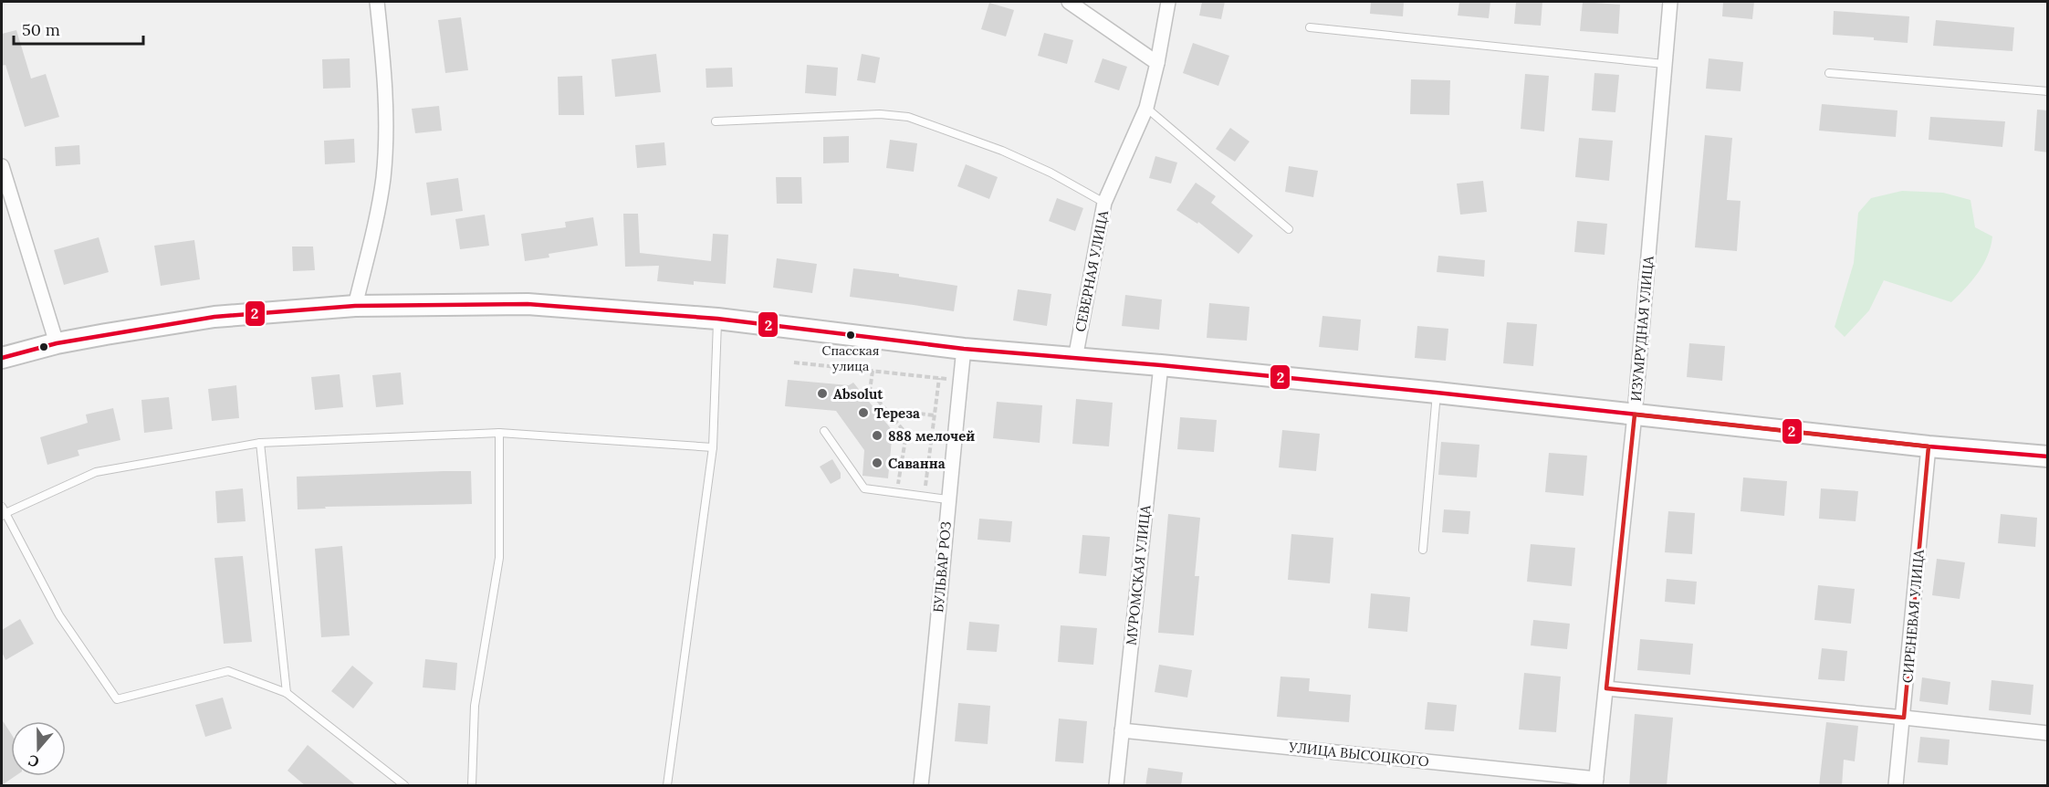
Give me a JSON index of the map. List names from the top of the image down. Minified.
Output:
{"streets":{"street":["СЕВЕРНАЯ УЛИЦА","ИЗУМРУДНАЯ УЛИЦА","БУЛЬВАР РОЗ","МУРОМСКАЯ УЛИЦА","СИРЕНЕВАЯ УЛИЦА","УЛИЦА ВЫСОЦКОГО"]},"crossings":[["ИЗУМРУДНАЯ УЛИЦА","УЛИЦА ВЫСОЦКОГО"],["МУРОМСКАЯ УЛИЦА","УЛИЦА ВЫСОЦКОГО"]],"places":["Спасская улица","Absolut","Тереза","888 мелочей","Саванна"],"lines":["transit line 2"],"scale_bar":"50 m","north":"bottom"}
